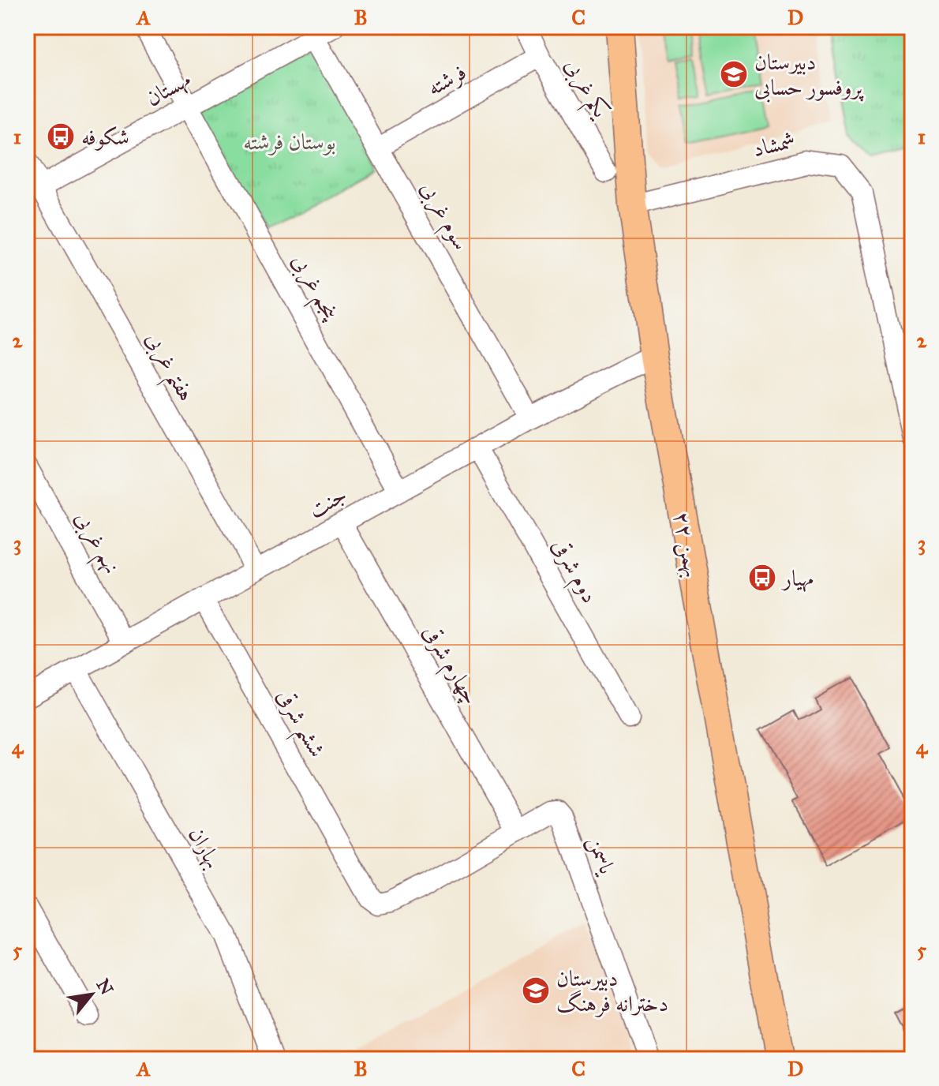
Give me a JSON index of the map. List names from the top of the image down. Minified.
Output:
{"streets":{"main road":["۲۲ بهمن"],"street":["فرشته","یکم غربی","مهستان","شمشاد","سوم غربی","پنجم غربی","هفتم غربی","جنت","نهم غربی","دوم شرقی","چهارم شرقی","ششم شرقی","بهاران","یاسمن"]},"crossings":[["فرشته","یکم غربی"],["فرشته","سوم غربی"],["مهستان","سوم غربی"],["مهستان","پنجم غربی"],["مهستان","هفتم غربی"],["شمشاد","۲۲ بهمن"],["سوم غربی","جنت"],["پنجم غربی","جنت"],["هفتم غربی","جنت"],["جنت","نهم غربی"],["جنت","۲۲ بهمن"],["جنت","دوم شرقی"],["جنت","چهارم شرقی"],["جنت","ششم شرقی"],["جنت","بهاران"],["چهارم شرقی","یاسمن"],["ششم شرقی","یاسمن"]],"parks":["بوستان فرشته"],"places":{"school or university":["دبیرستان پروفسور حسابی","دبیرستان دخترانه فرهنگ"],"bus stop":["شکوفه","مهیار"]},"north":"top right","grid":{"columns":["A","B","C","D"],"rows":["1","2","3","4","5"]}}
